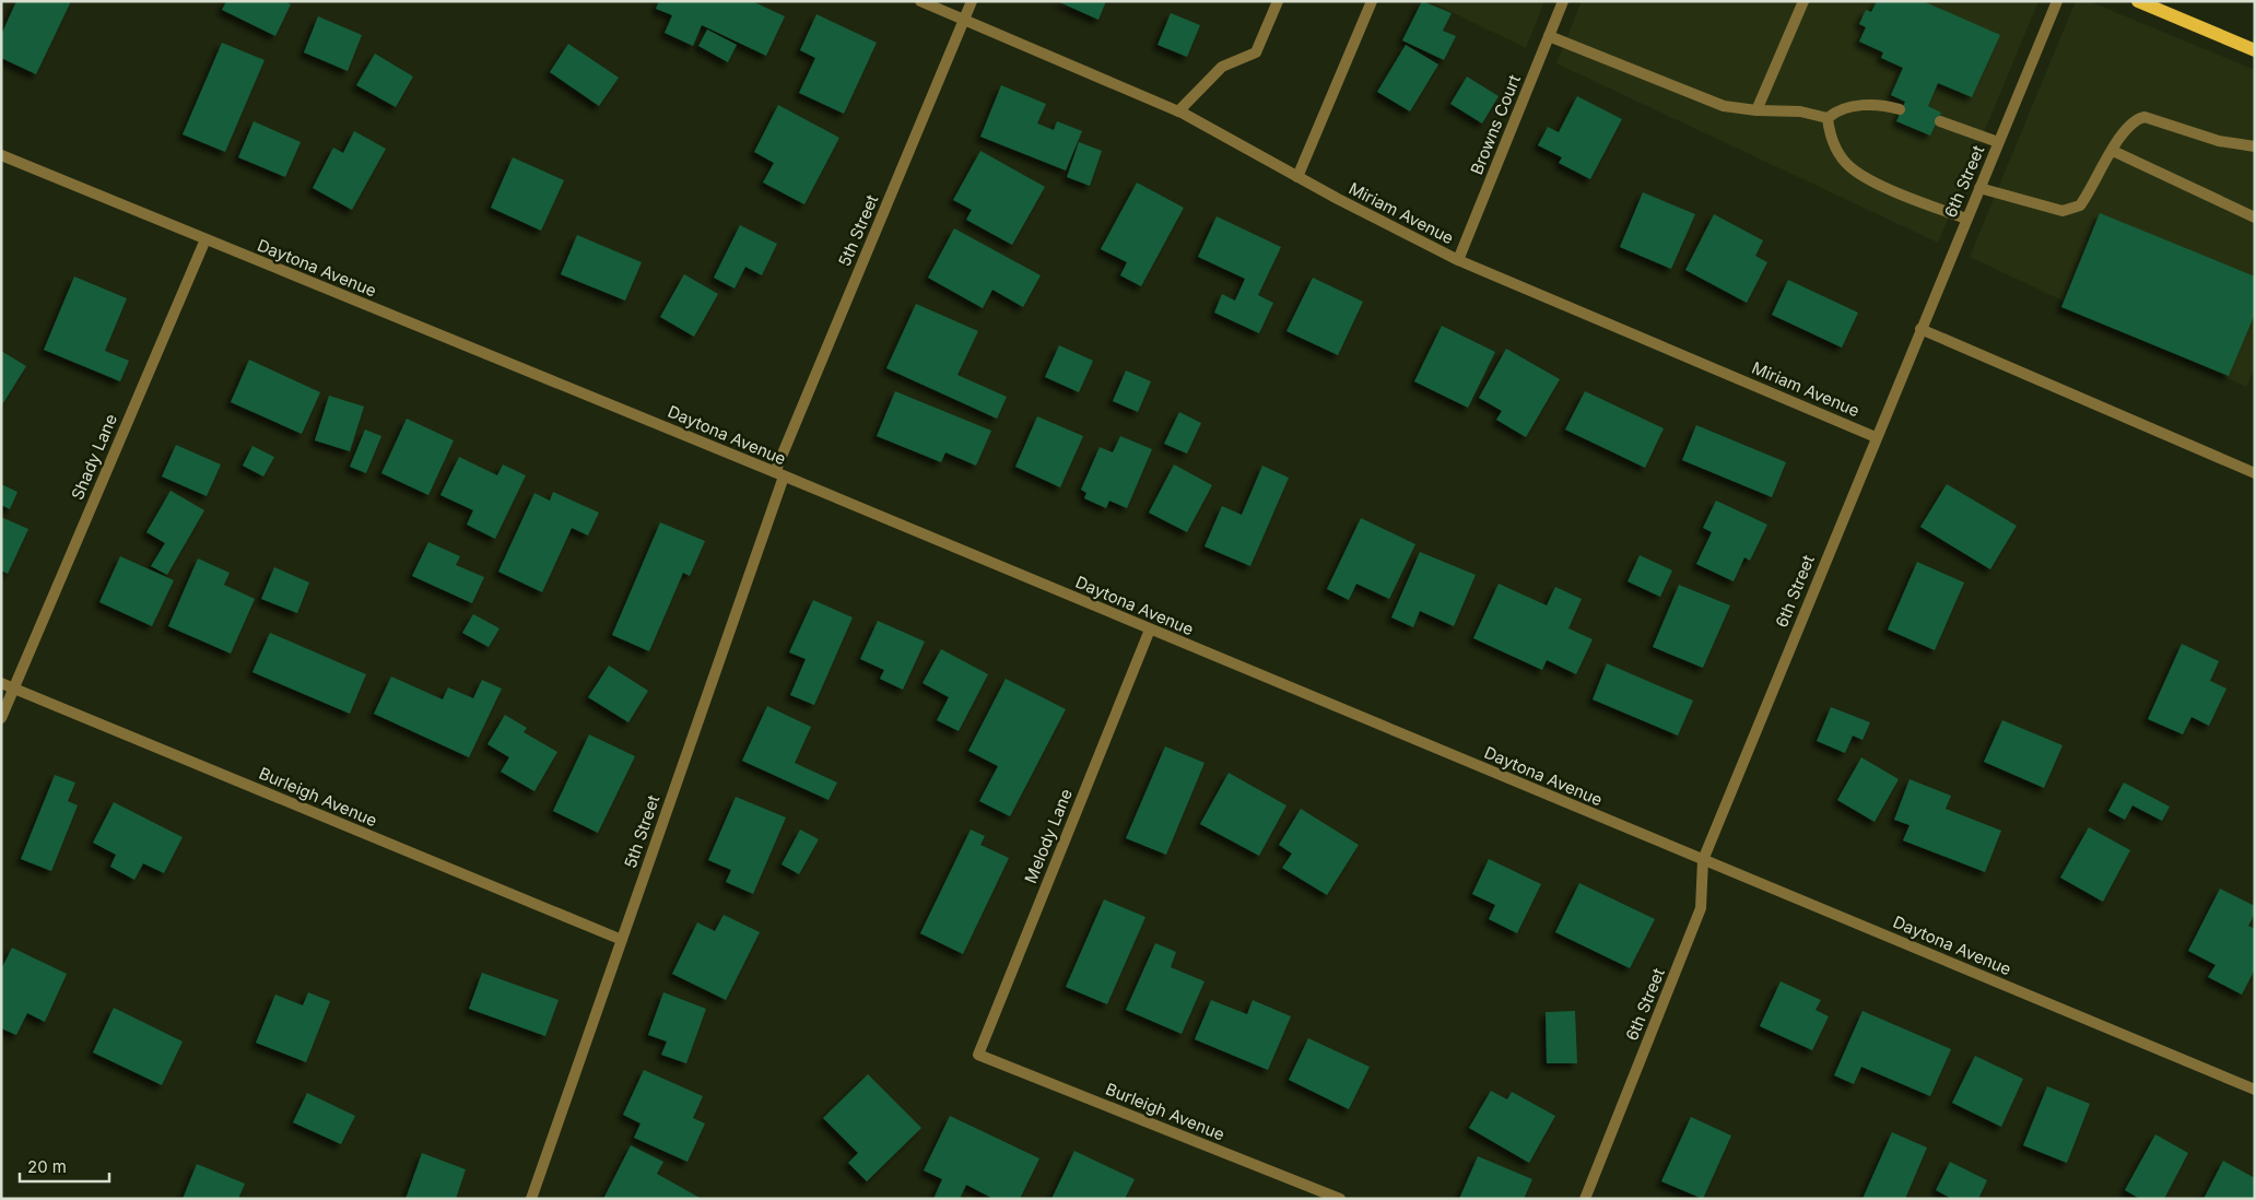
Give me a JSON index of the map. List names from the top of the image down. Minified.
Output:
{"streets":{"street":["Browns Court","6th Street","Miriam Avenue","5th Street","Daytona Avenue","Shady Lane","Burleigh Avenue","Melody Lane"]},"crossings":[["Browns Court","Miriam Avenue"],["6th Street","Miriam Avenue"],["6th Street","Daytona Avenue"],["Miriam Avenue","5th Street"],["5th Street","Daytona Avenue"],["5th Street","Burleigh Avenue"],["Daytona Avenue","Shady Lane"],["Daytona Avenue","Melody Lane"],["Shady Lane","Burleigh Avenue"],["Burleigh Avenue","Melody Lane"]],"scale_bar":"20 m"}
